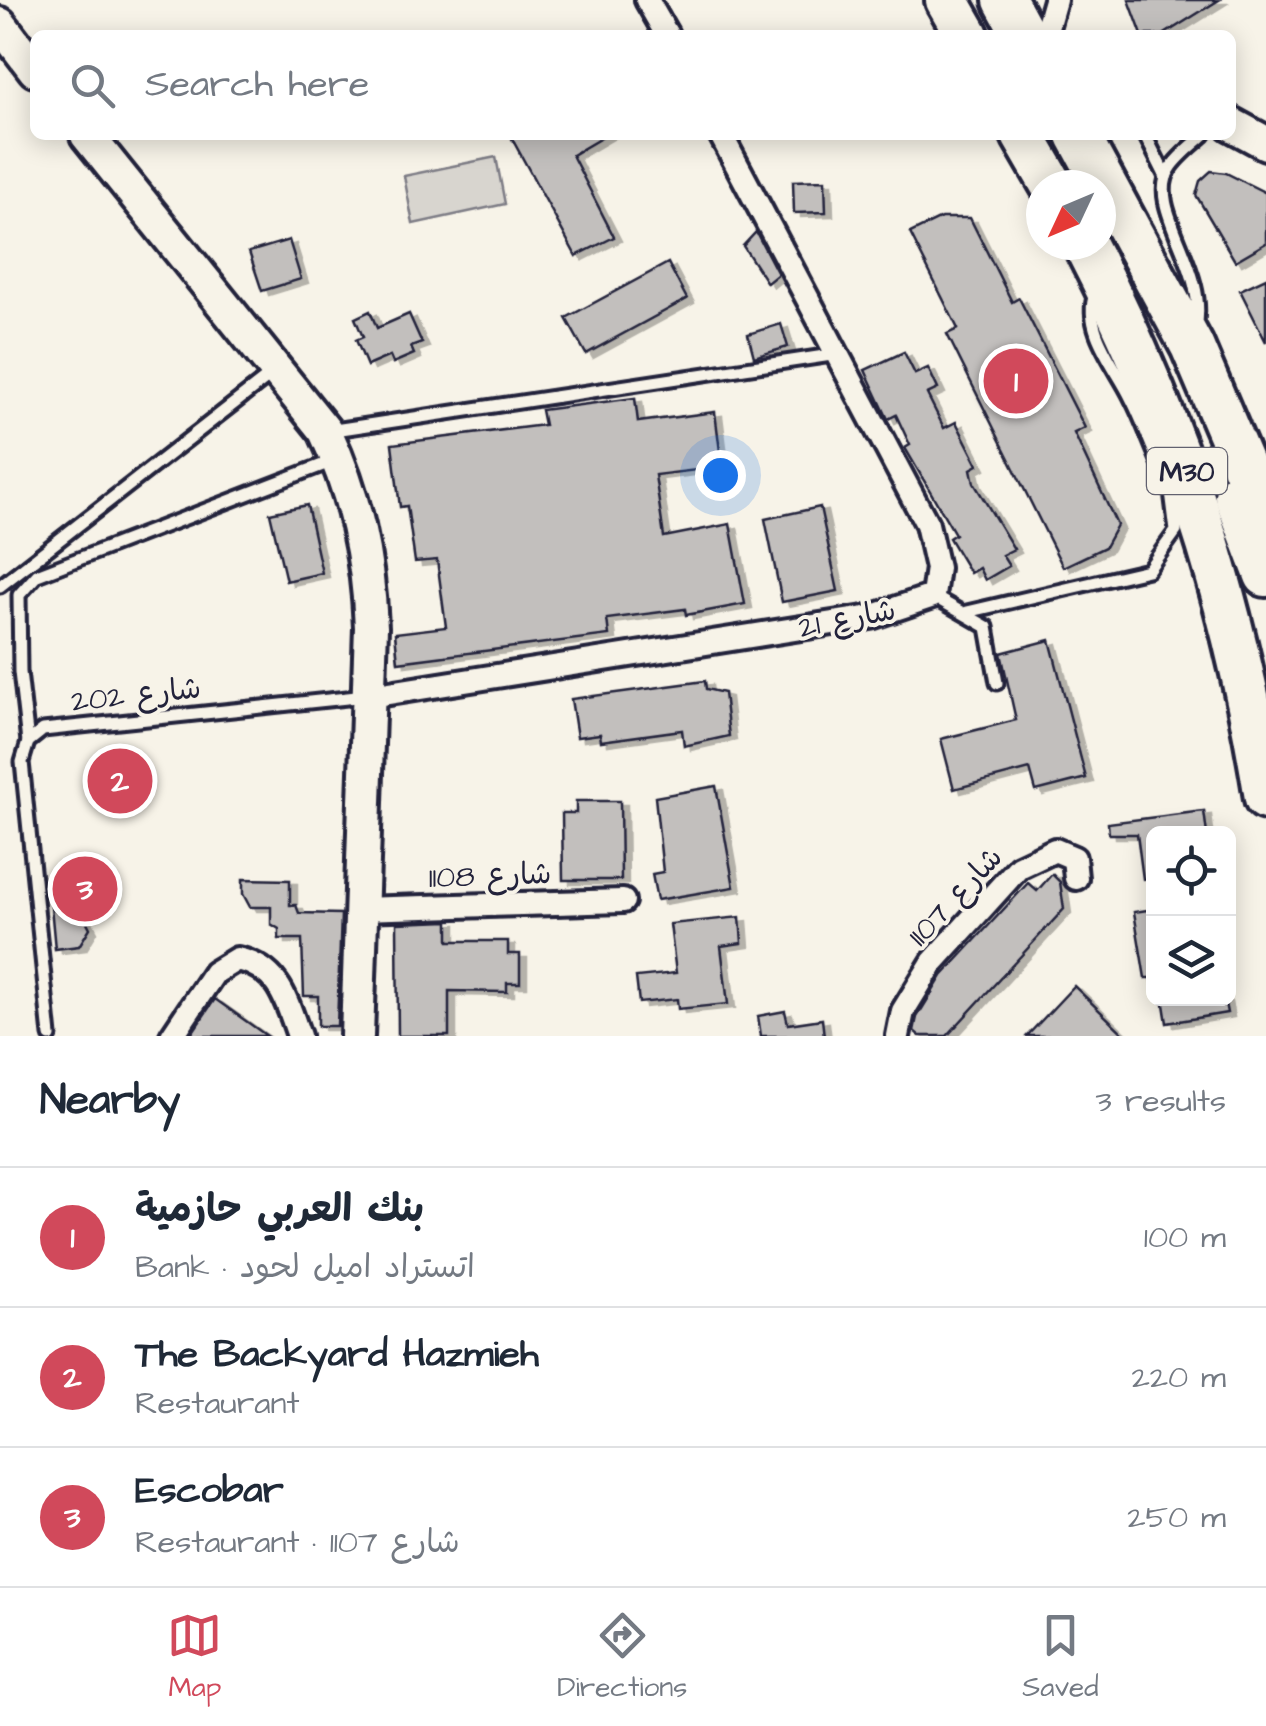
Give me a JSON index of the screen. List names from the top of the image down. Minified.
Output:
{"streets":{"highway":["M30"],"street":["شارع 21","شارع 1108","شارع 1107"],"lane":["شارع 202"]},"crossings":[["شارع 21","شارع 202"]],"north":"bottom left","page":{"search":"Search here","pins":["1","2","3"],"heading":["Nearby","3 results"],"list":[{"mark":"1","name":"بنك العربي حازمية","note":"Bank · اتستراد اميل لحود","value":"100 m"},{"mark":"2","name":"The Backyard Hazmieh","note":"Restaurant","value":"220 m"},{"mark":"3","name":"Escobar","note":"Restaurant · شارع 1107","value":"250 m"}],"nav":["Map","Directions","Saved"]}}
